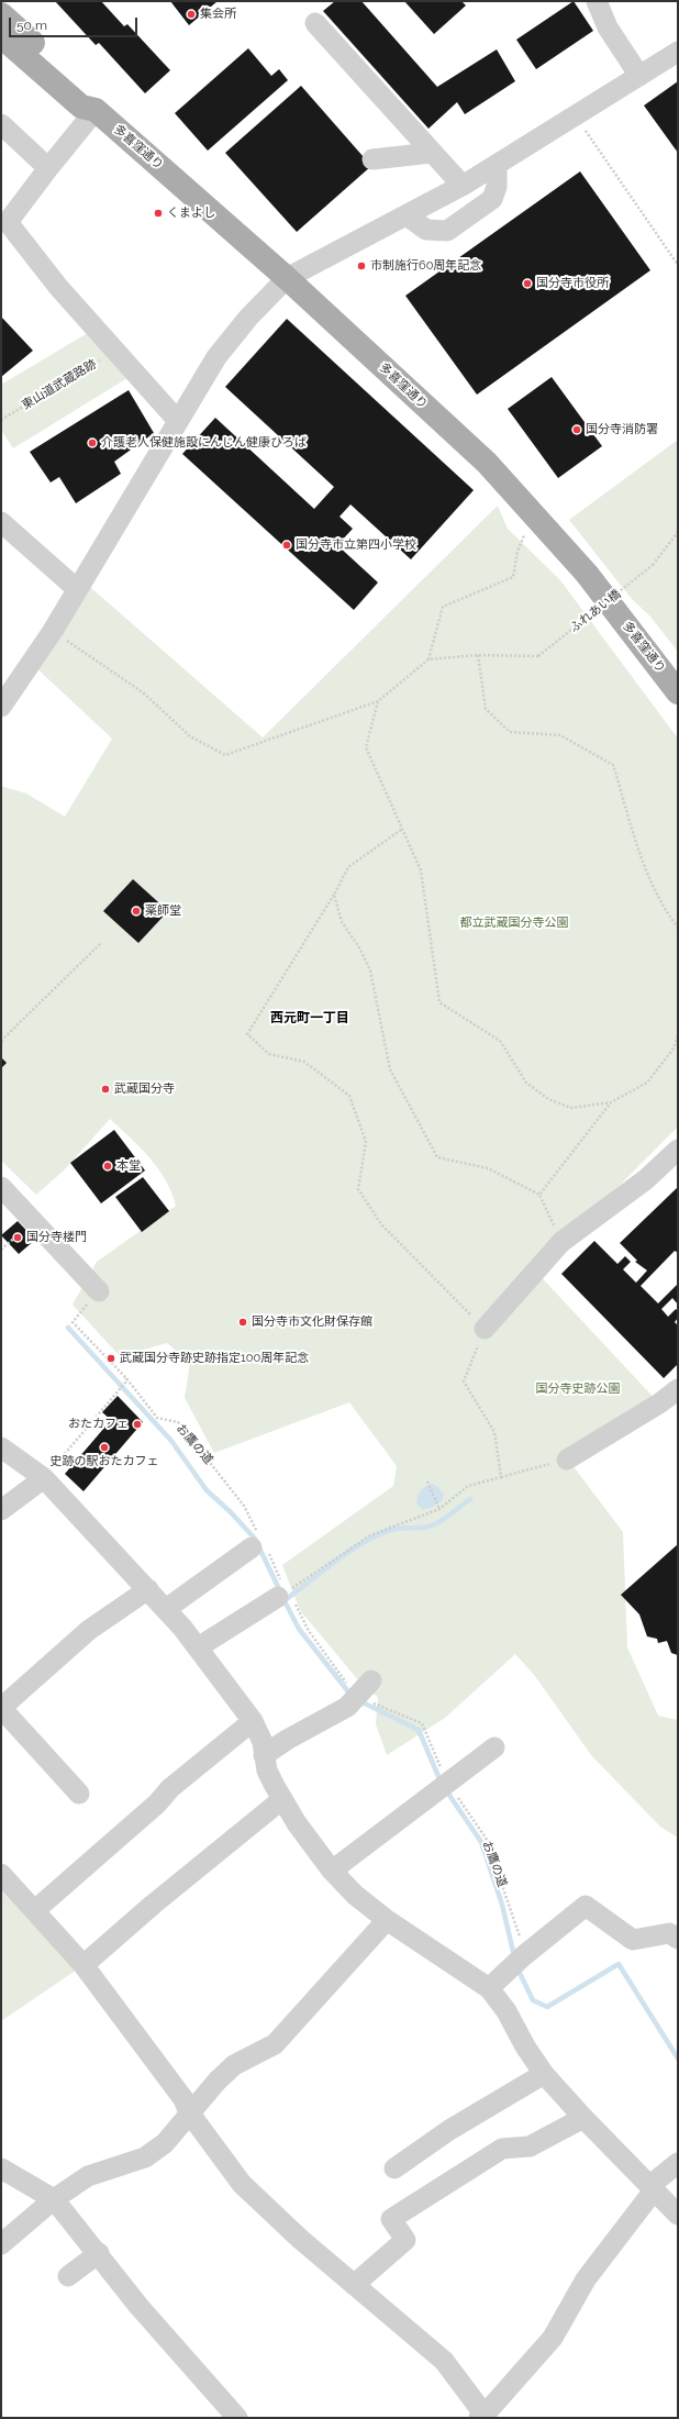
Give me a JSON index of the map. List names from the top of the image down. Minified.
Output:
{"streets":{"main road":["多喜窪通り"],"path":["東山道武蔵路跡","ふれあい橋","お鷹の道"]},"districts":["西元町一丁目"],"parks":["都立武蔵国分寺公園","国分寺史跡公園"],"places":["集会所","くまよし","市制施行60周年記念","国分寺市役所","国分寺消防署","介護老人保健施設にんじん健康ひろば","国分寺市立第四小学校","薬師堂","武蔵国分寺","本堂","国分寺楼門","国分寺市文化財保存館","武蔵国分寺跡史跡指定100周年記念","おたカフェ","史跡の駅おたカフェ"],"scale_bar":"50 m"}
